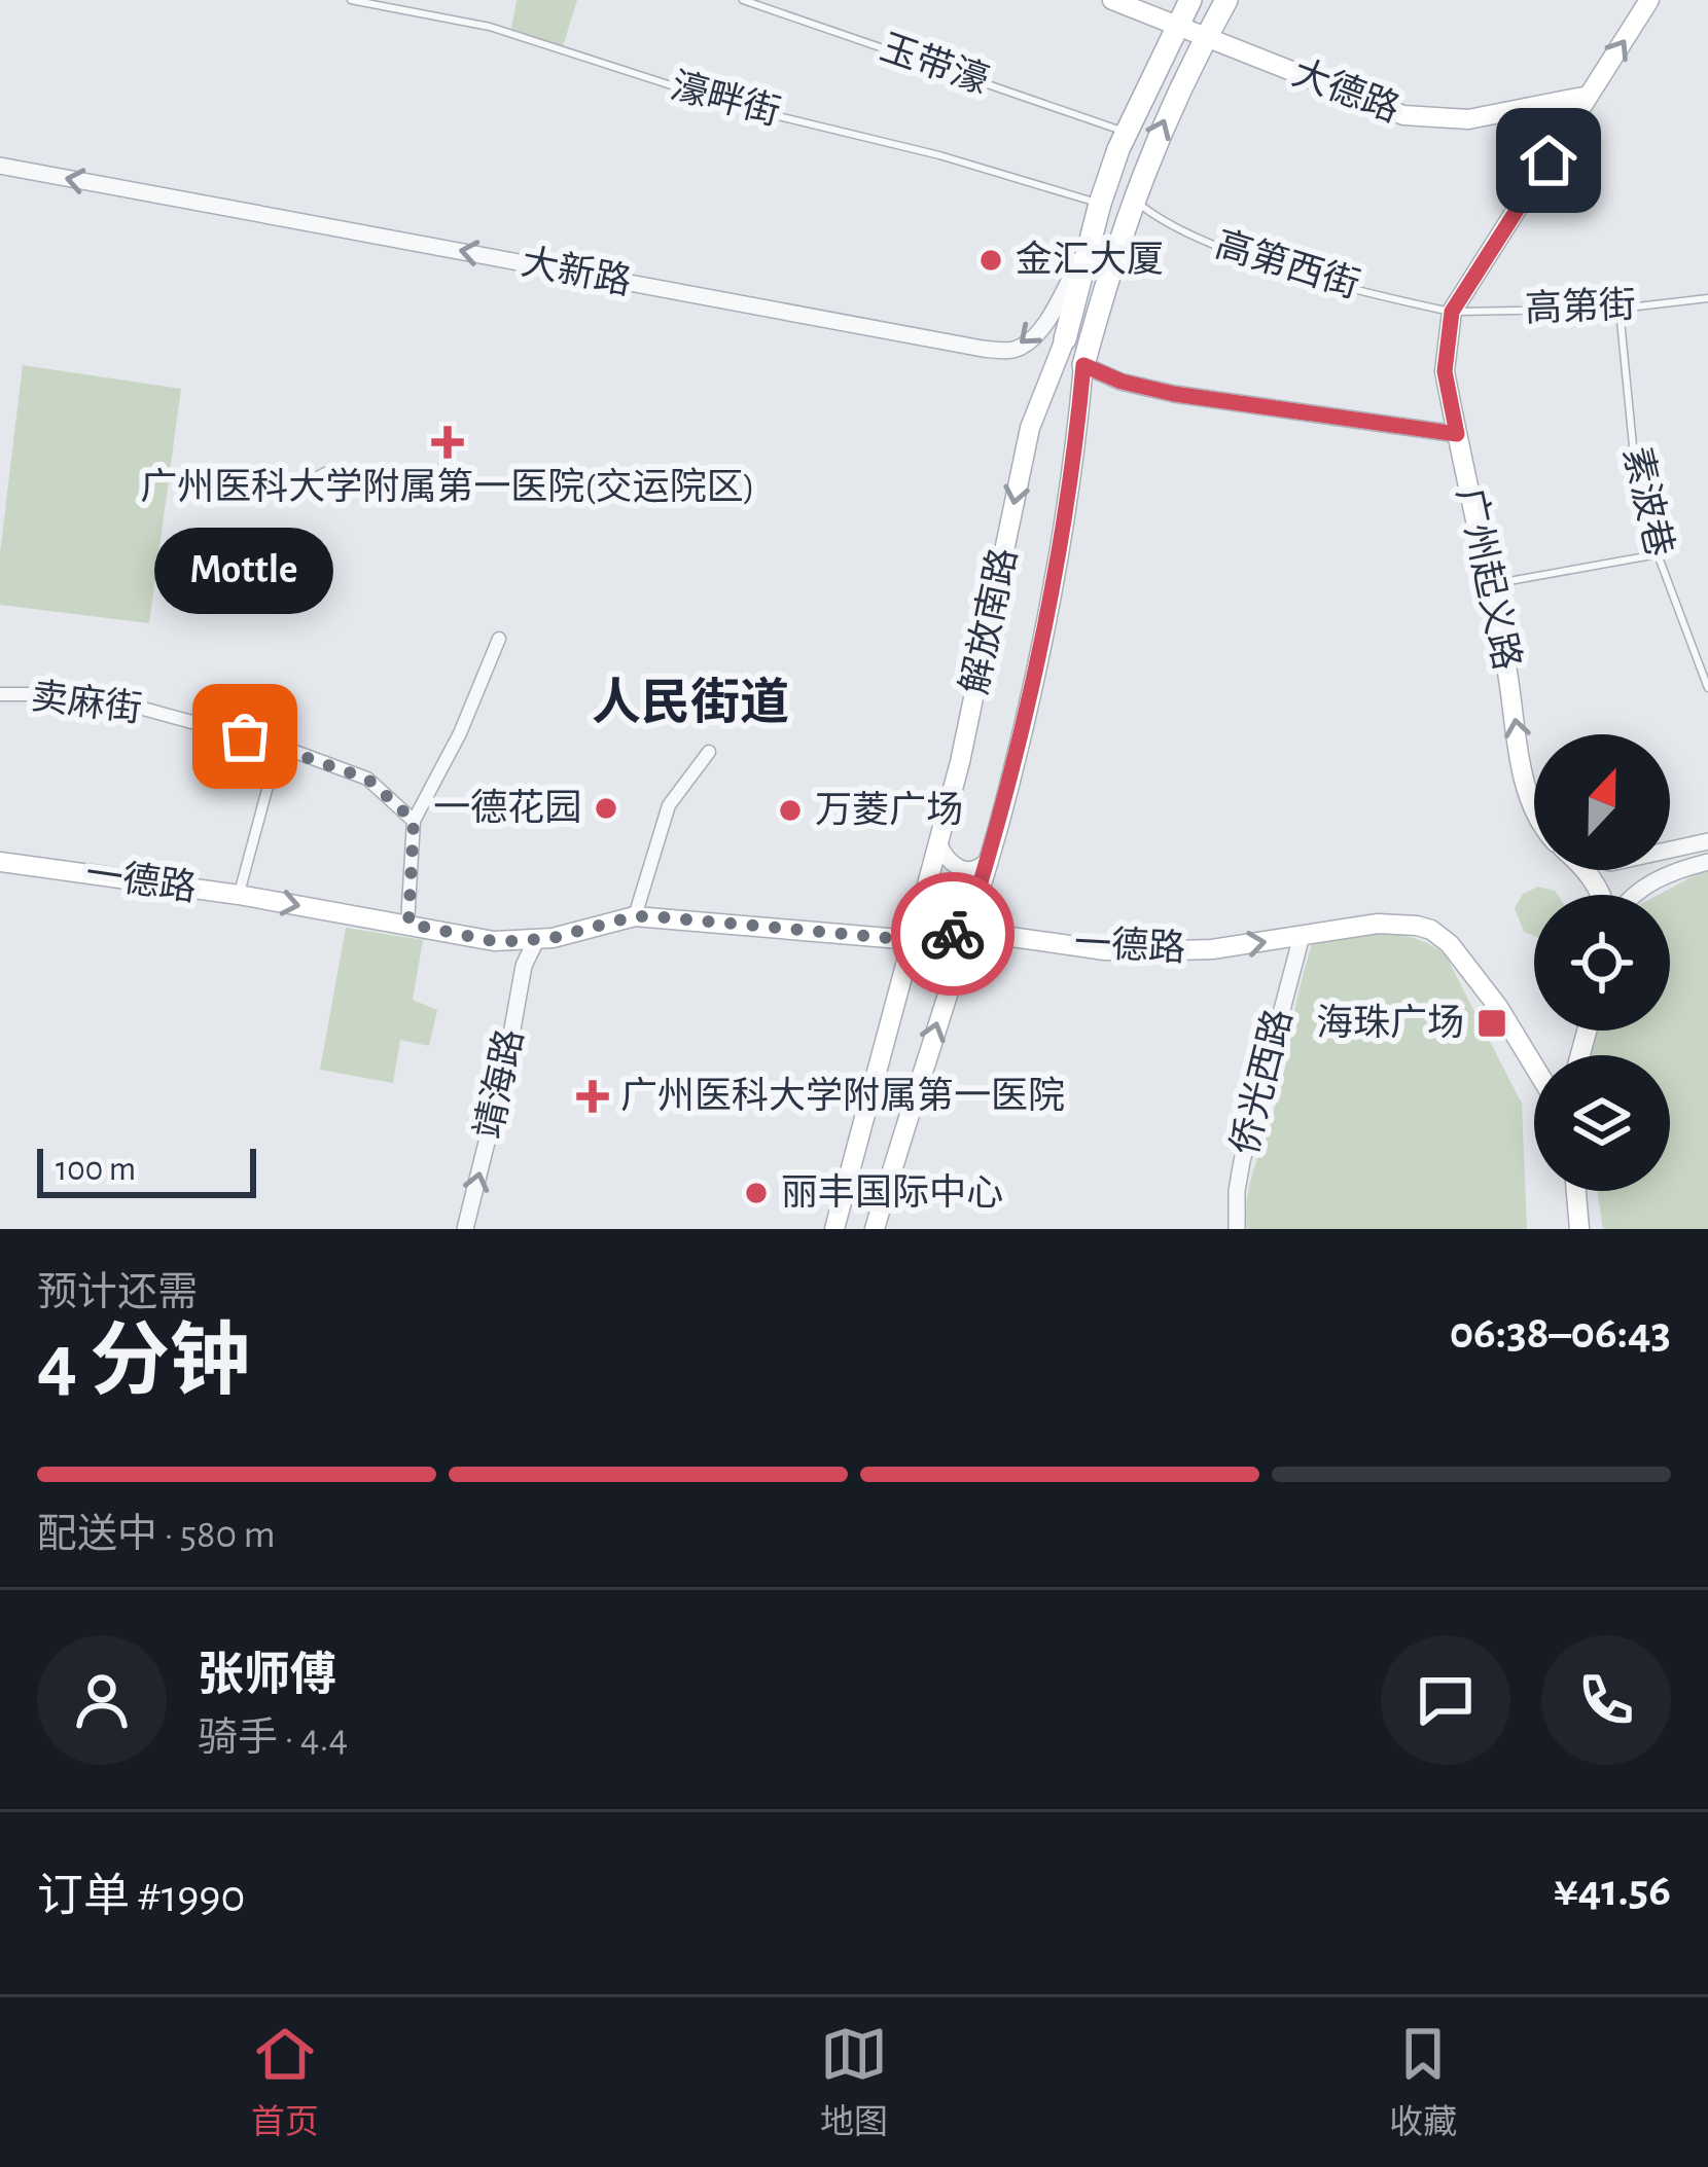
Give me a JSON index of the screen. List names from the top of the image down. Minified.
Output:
{"streets":{"main road":["大德路","广州起义路","解放南路","一德路"],"street":["大新路","卖麻街","侨光西路","靖海路"],"lane":["玉带濠","濠畔街","高第西街","高第街","素波巷"]},"crossings":[["玉带濠","解放南路"],["大德路","广州起义路"],["大德路","解放南路"],["濠畔街","解放南路"],["高第西街","高第街"],["高第西街","广州起义路"],["高第西街","解放南路"],["大新路","解放南路"],["高第街","素波巷"],["高第街","广州起义路"],["解放南路","一德路"],["一德路","侨光西路"],["一德路","靖海路"]],"one_way":["大新路","广州起义路","靖海路"],"districts":["人民街道"],"places":{"other":["金汇大厦","Mottle","一德花园","万菱广场","丽丰国际中心"],"health":["广州医科大学附属第一医院(交运院区)","广州医科大学附属第一医院"],"transit":["海珠广场"]},"scale_bar":"100 m","north":"top","page":{"bubble":"Mottle","scale":"100 m","heading":["4 分钟","预计还需","06:38–06:43"],"panel":["张师傅","骑手 · 4.4","订单 #1990","¥41.56"],"bar":"配送中 · 580 m","tabs":["首页","地图","收藏"]}}
